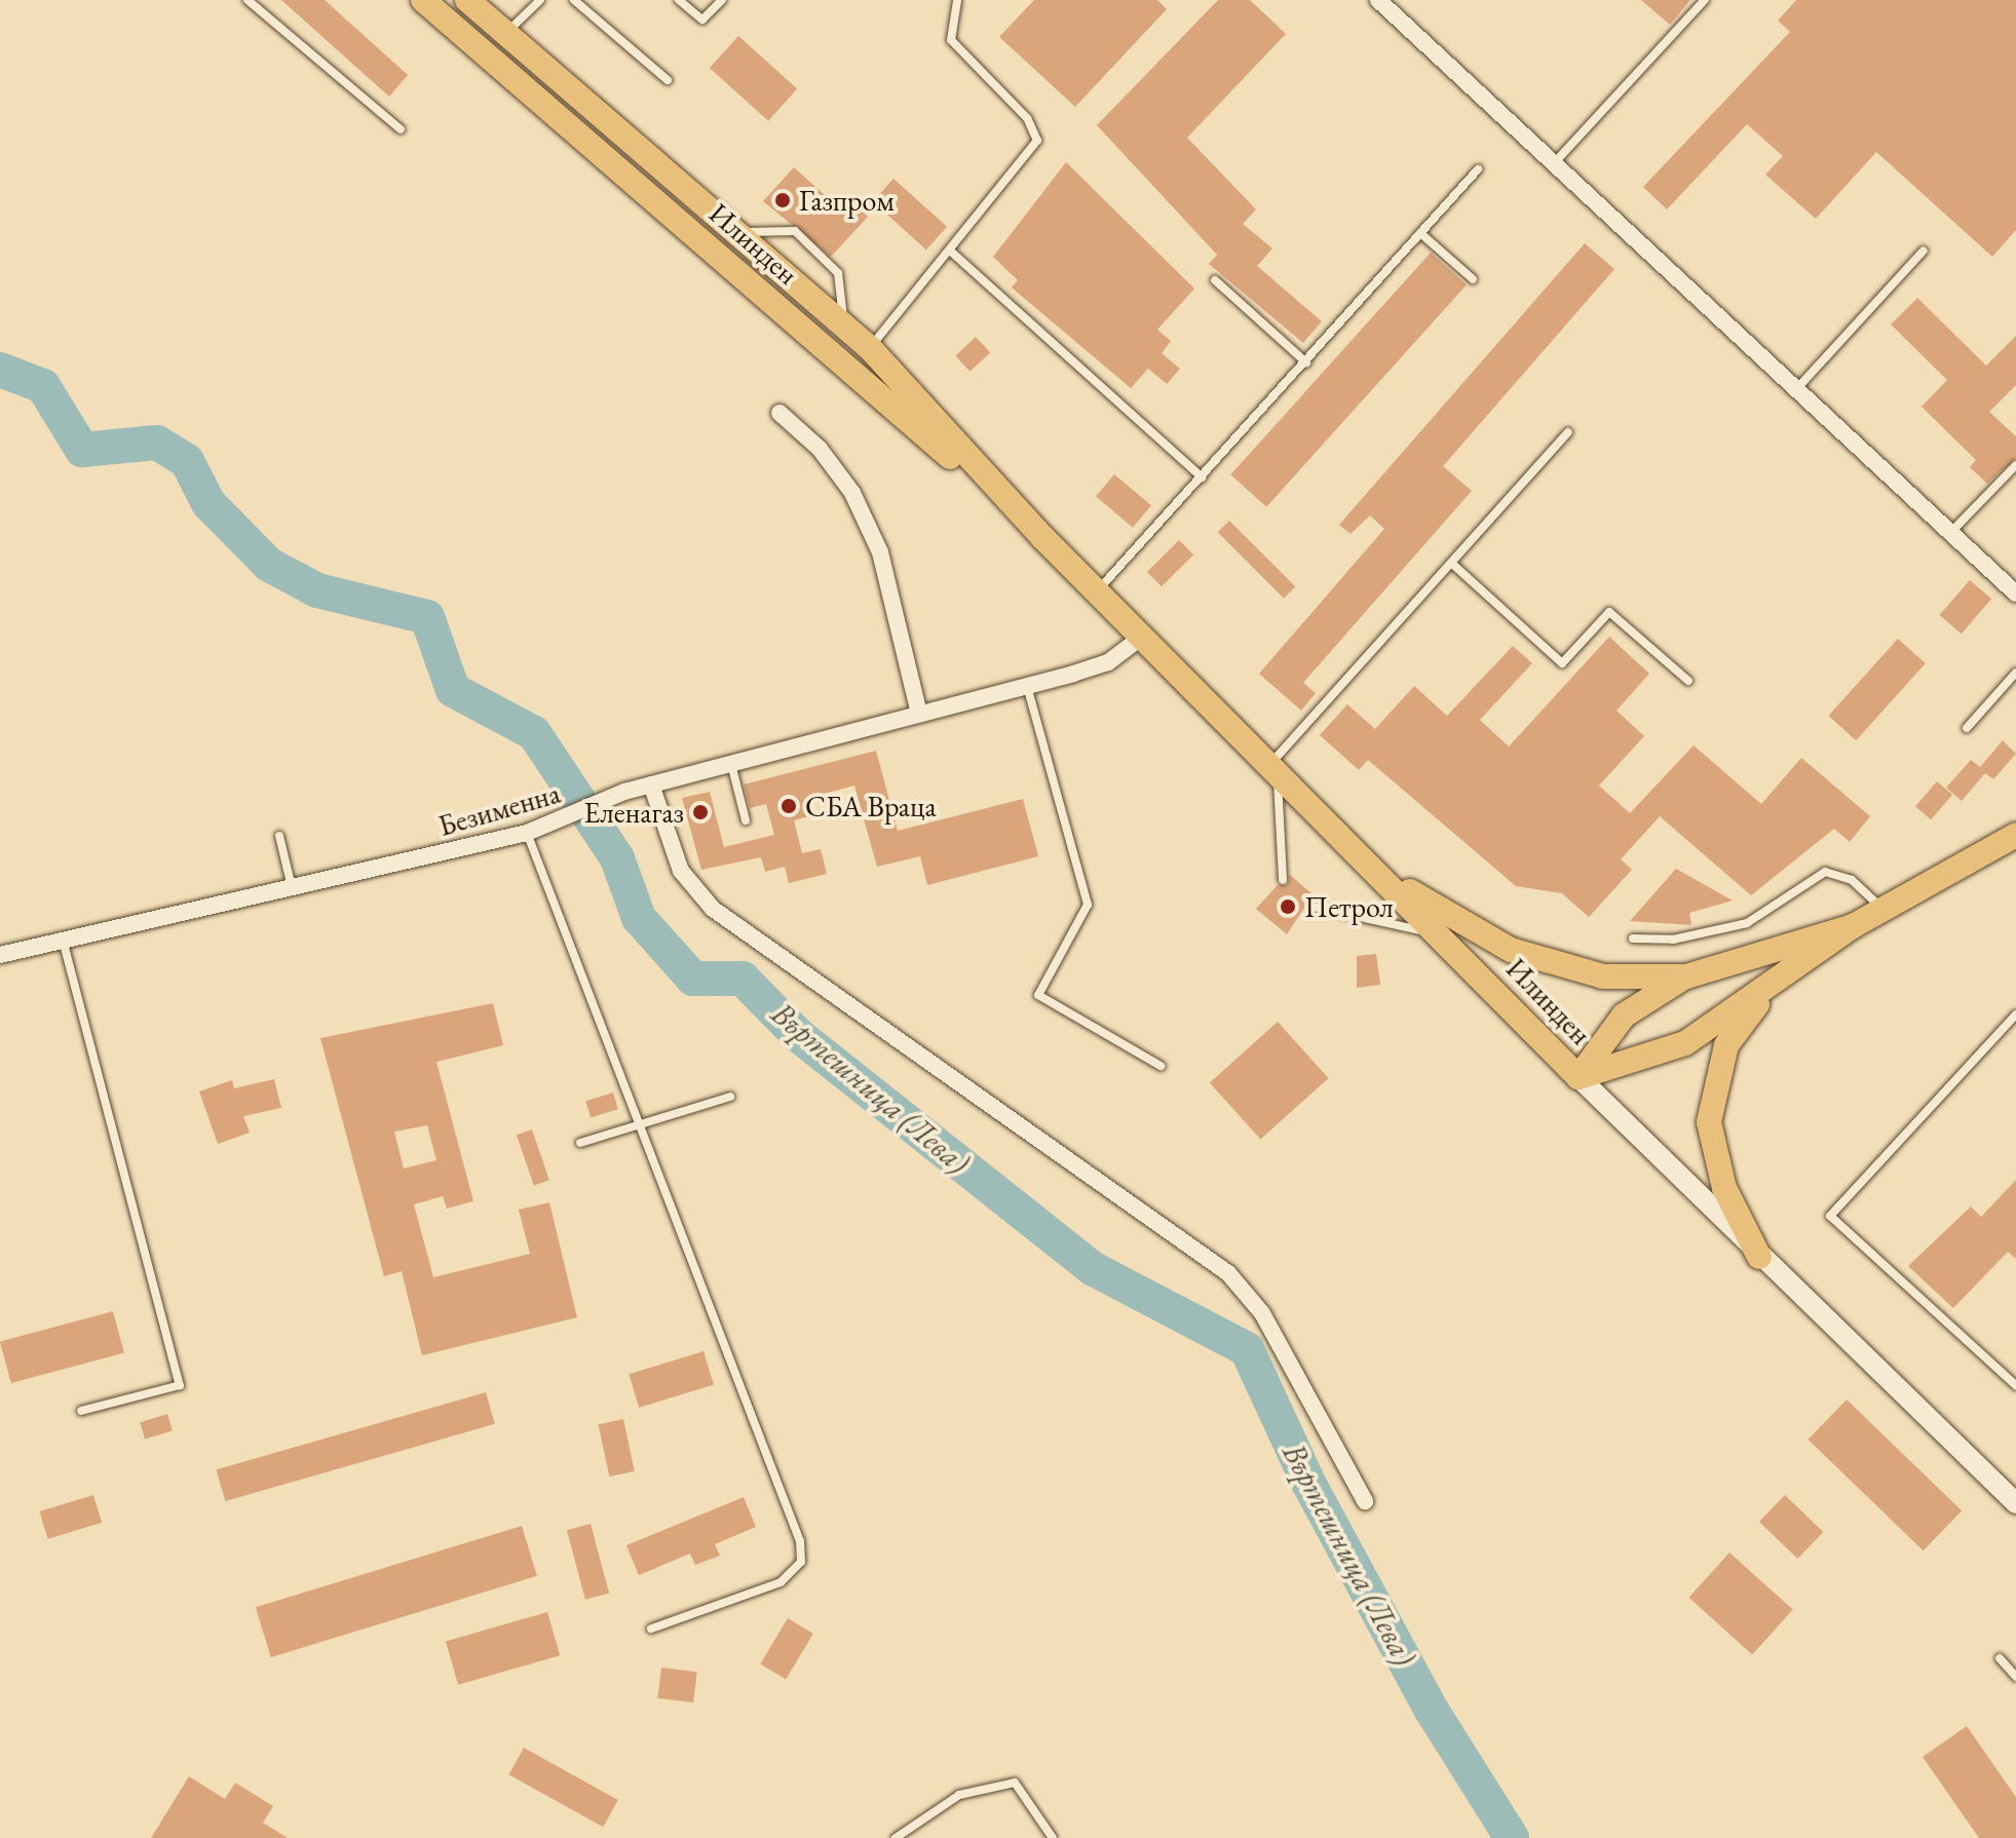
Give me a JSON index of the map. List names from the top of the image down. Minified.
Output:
{"streets":{"main road":["Илинден"],"street":["Безименна"]},"crossings":[["Илинден","Безименна"]],"water":["Въртешница (Лева)"],"places":["Газпром","СБА Враца","Еленагаз","Петрол"]}
